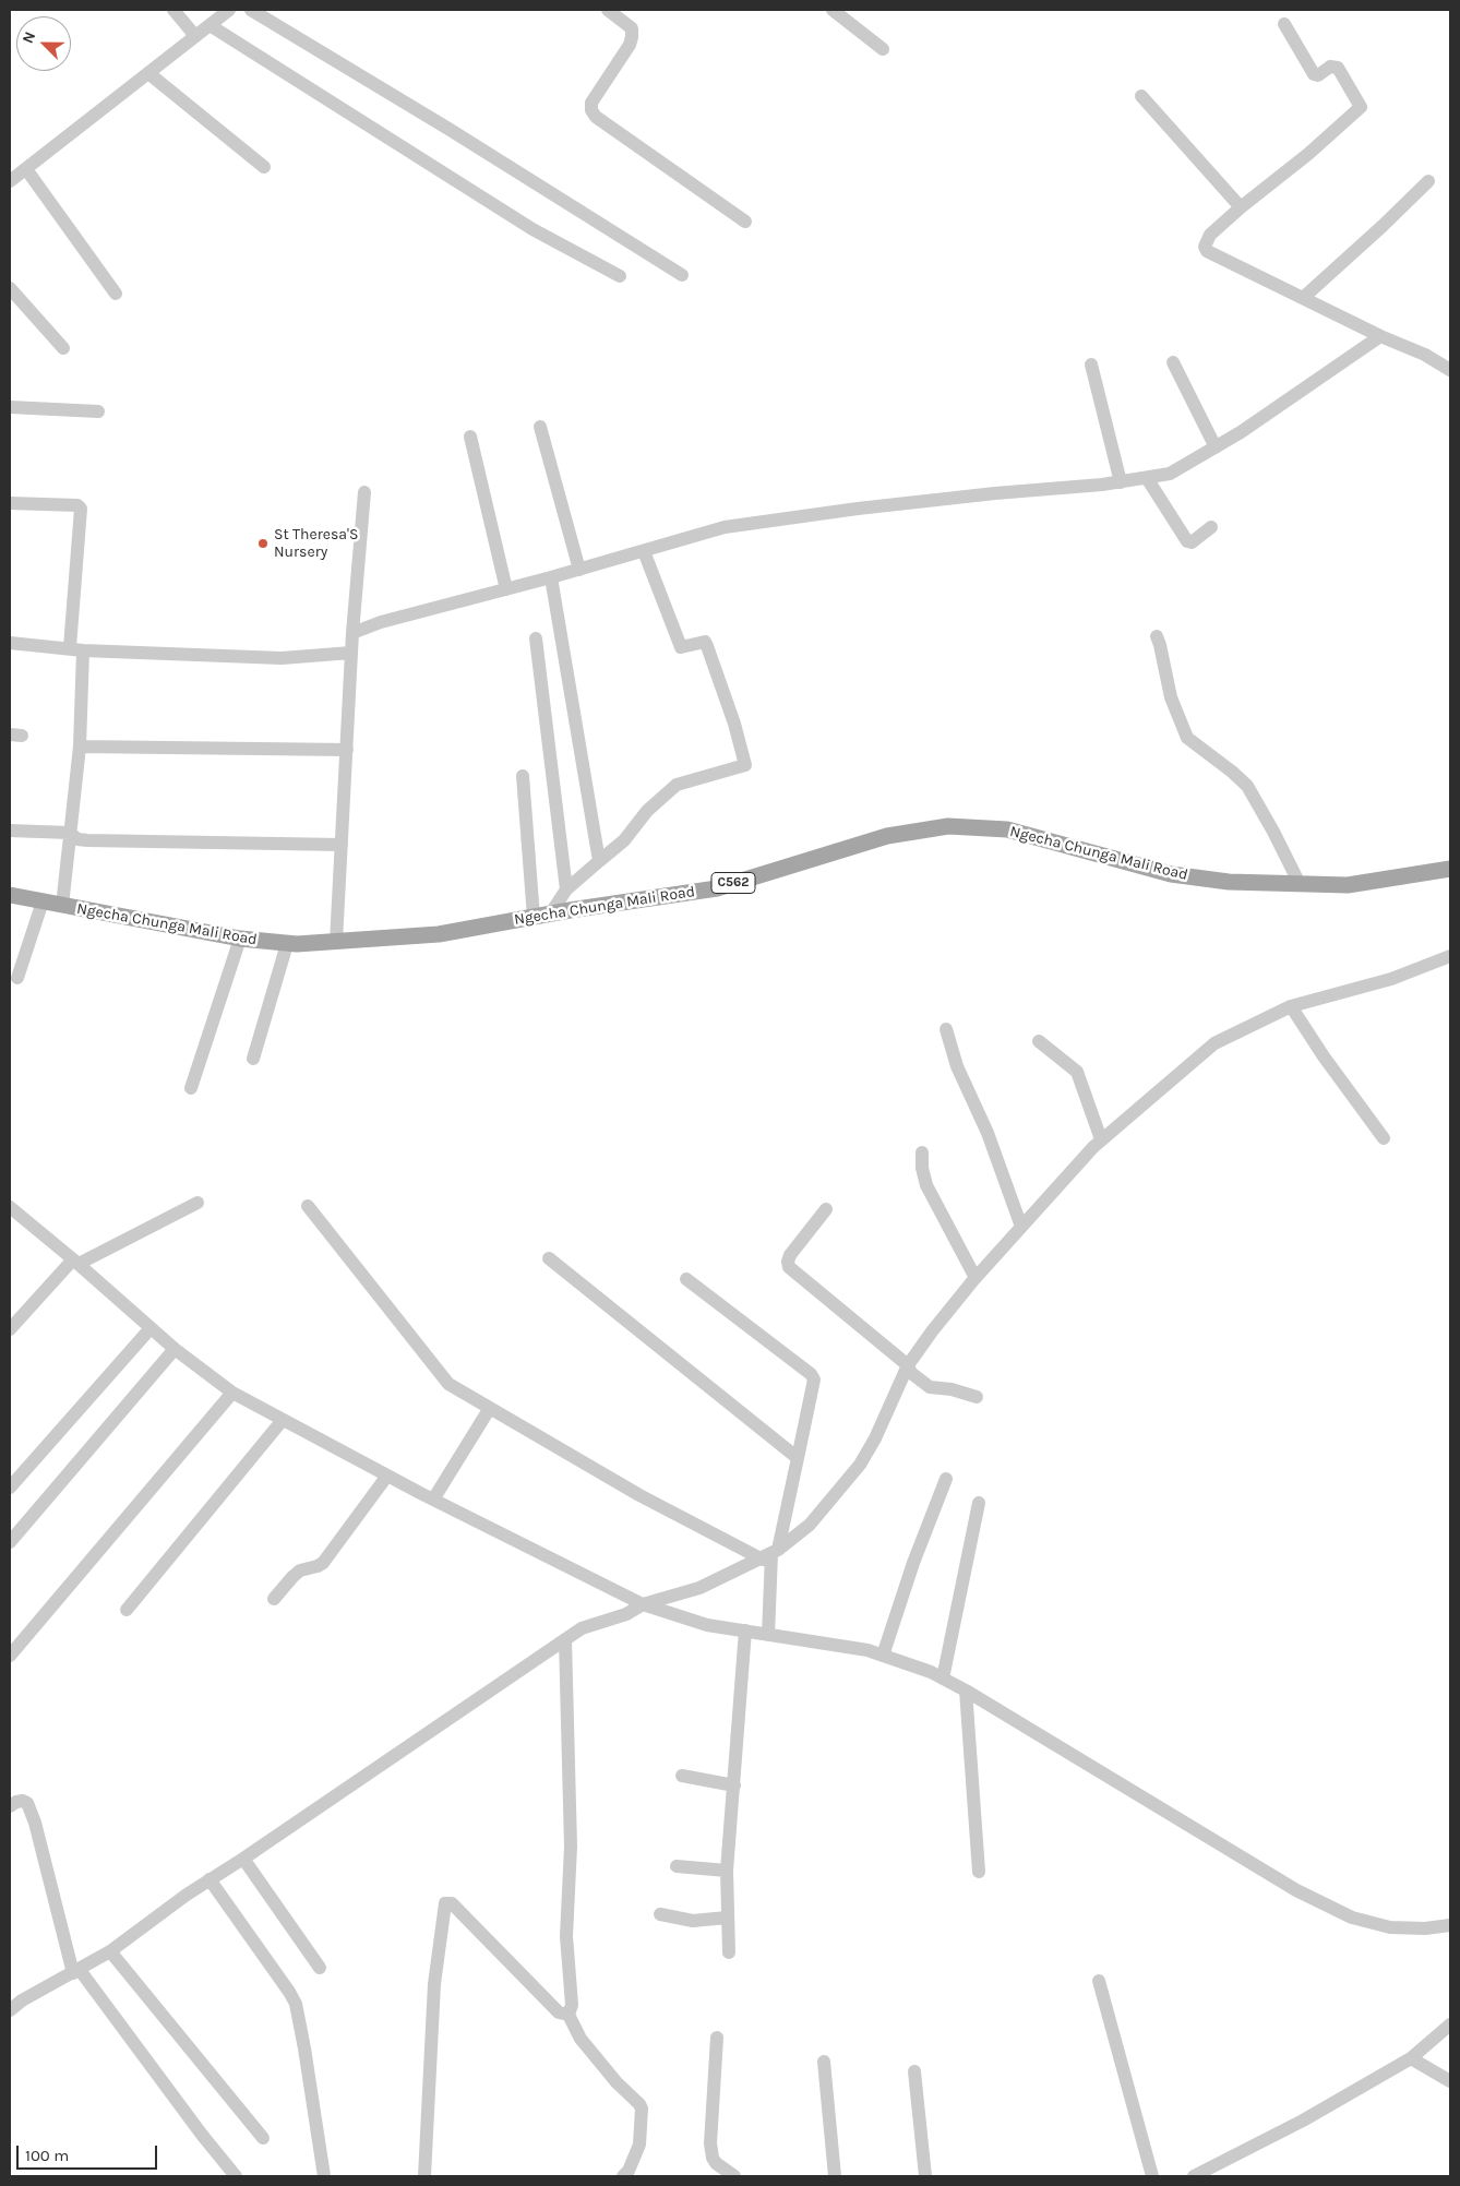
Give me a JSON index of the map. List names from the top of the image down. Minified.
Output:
{"streets":{"main road":["Ngecha Chunga Mali Road","C562"]},"places":["St Theresa'S Nursery"],"scale_bar":"100 m","north":"top left"}
